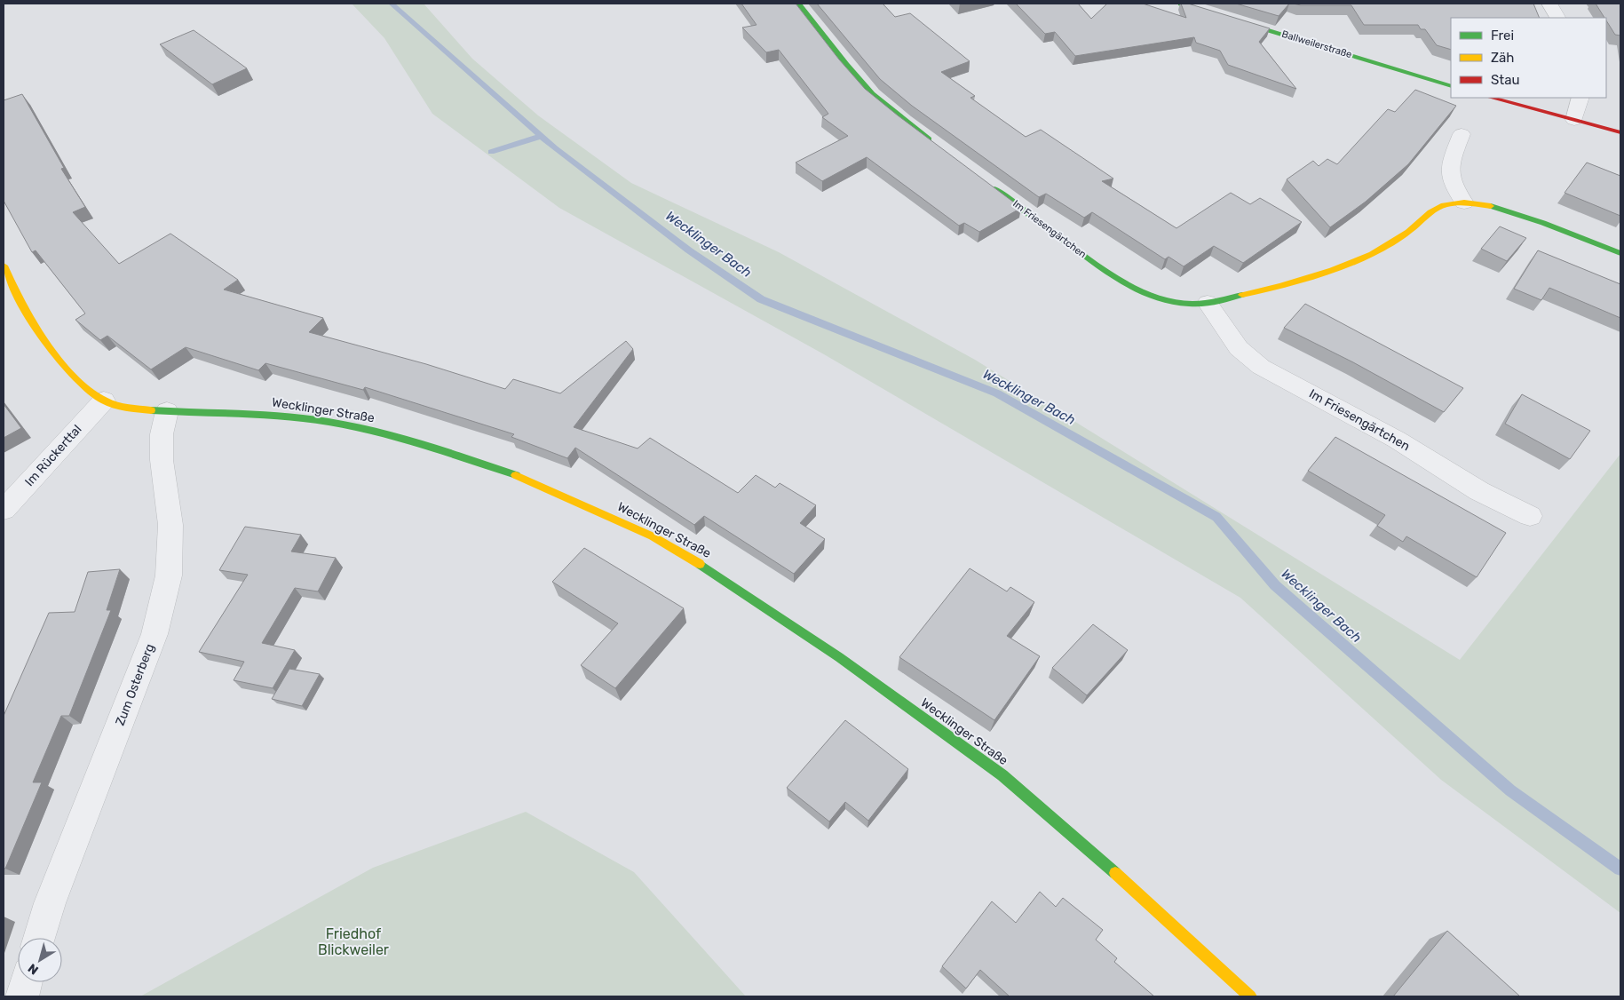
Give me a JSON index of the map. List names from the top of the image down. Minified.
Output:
{"streets":{"street":["Ballweilerstraße","Im Friesengärtchen","Wecklinger Straße","Im Rückerttal","Zum Osterberg"]},"crossings":[["Wecklinger Straße","Im Rückerttal"],["Wecklinger Straße","Zum Osterberg"]],"water":["Wecklinger Bach"],"parks":["Friedhof Blickweiler"],"legend":["Frei","Zäh","Stau"],"north":"bottom left"}
